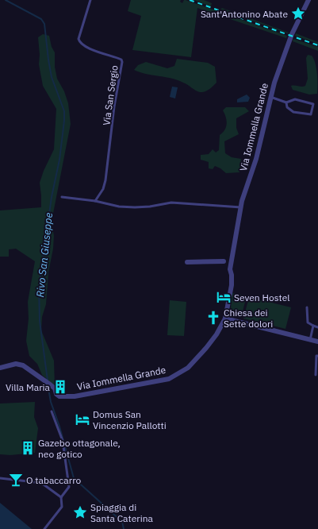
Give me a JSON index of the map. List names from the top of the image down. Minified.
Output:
{"streets":{"street":["Via Iommella Grande"],"lane":["Via San Sergio"]},"water":["Rivo San Giuseppe"],"places":{"place":["Sant'Antonino Abate","Spiaggia di Santa Caterina"],"hotel":["Seven Hostel","Domus San Vincenzio Pallotti"],"church":["Chiesa dei Sette dolori"],"building":["Villa Maria","Gazebo ottagonale, neo gotico"],"bar":["O tabaccarro"]}}
